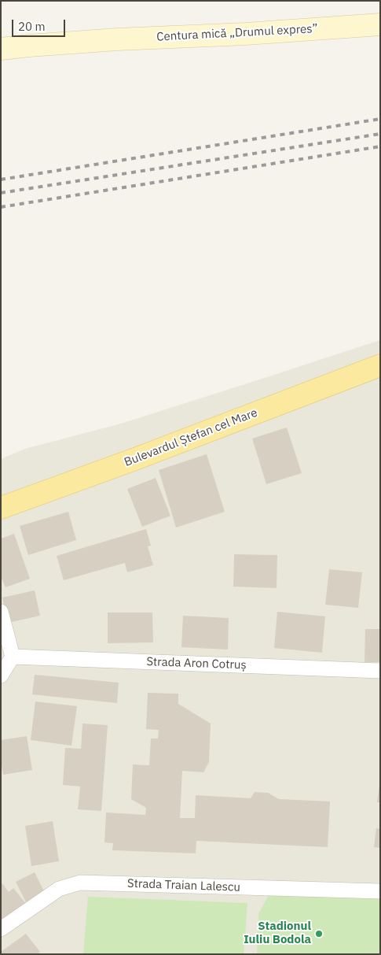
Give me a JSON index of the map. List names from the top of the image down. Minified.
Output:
{"streets":{"main road":["Centura mică „Drumul expres”","Bulevardul Ștefan cel Mare"],"street":["Strada Aron Cotruș","Strada Traian Lalescu"]},"places":["Stadionul Iuliu Bodola"],"scale_bar":"20 m"}
